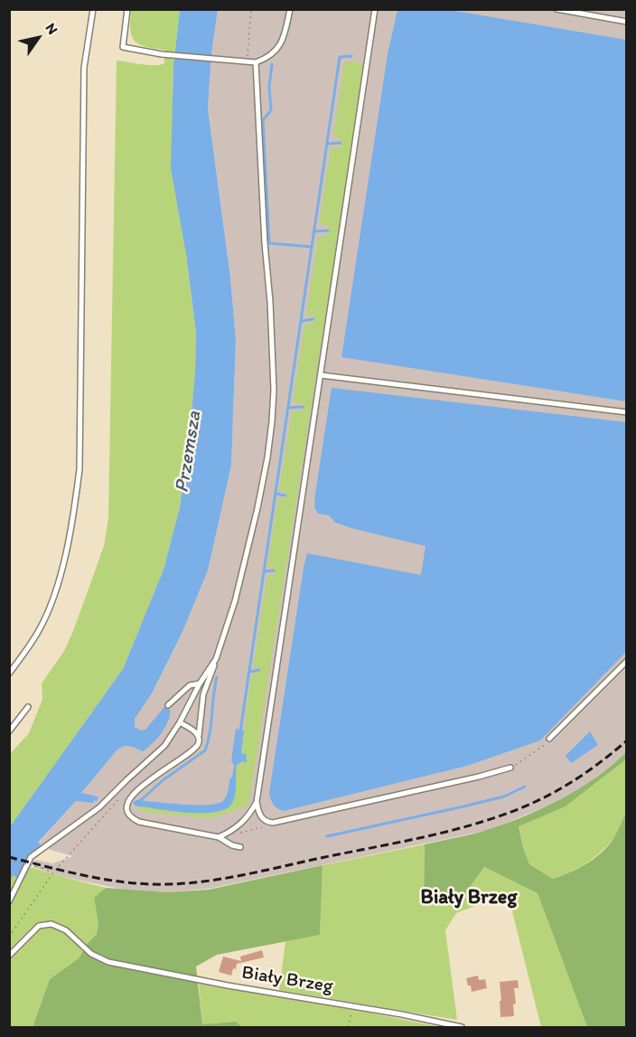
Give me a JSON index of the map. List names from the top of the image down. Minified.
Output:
{"streets":{"lane":["Biały Brzeg"]},"districts":["Biały Brzeg"],"water":["Przemsza"],"north":"top right"}
